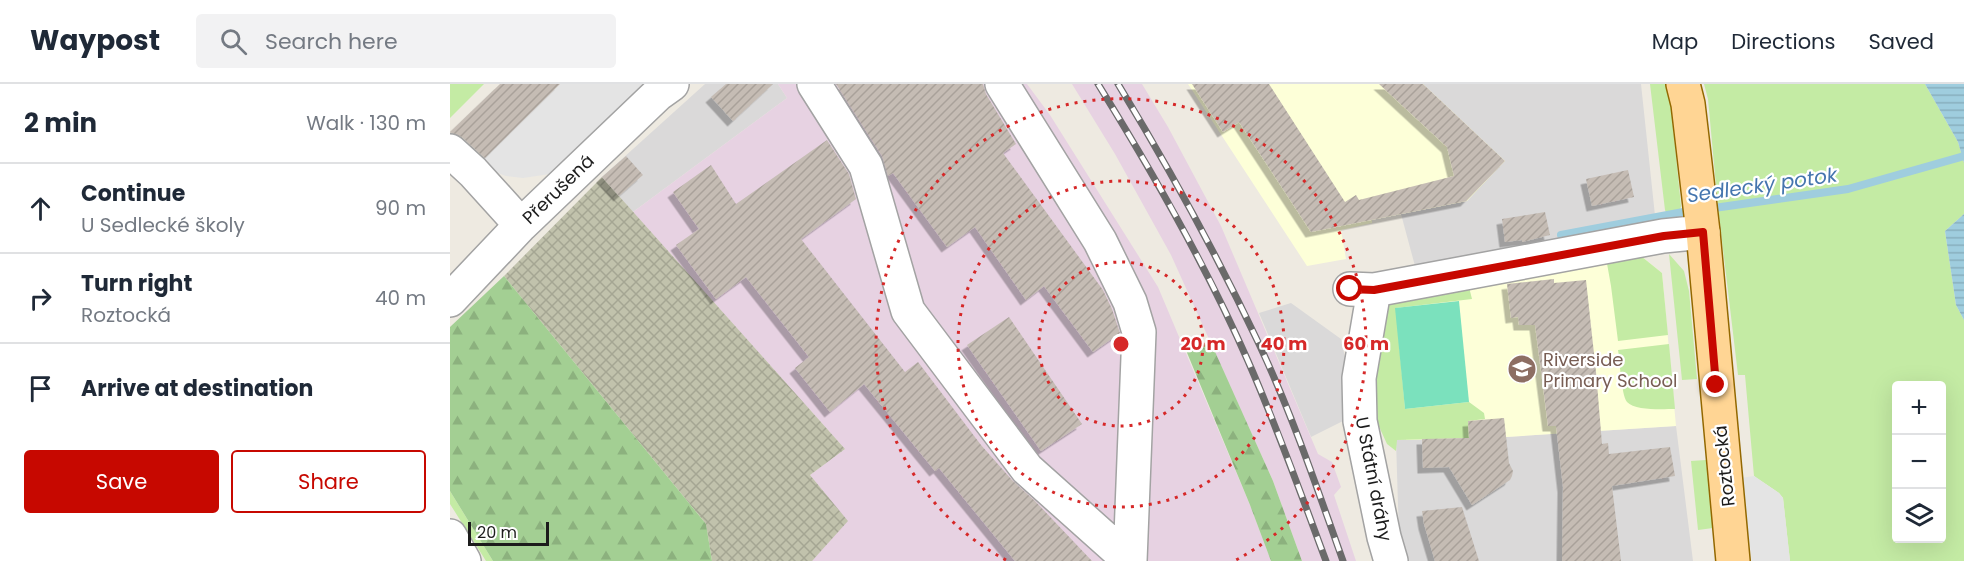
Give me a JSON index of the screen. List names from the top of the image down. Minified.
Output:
{"streets":{"main road":["Roztocká"],"street":["Přerušená","U Státní dráhy"]},"crossings":[["Roztocká","U Státní dráhy"]],"water":["Sedlecký potok"],"places":{"school or university":["Riverside Primary School"]},"scale_bar":"20 m","page":{"header":"Waypost","search":"Search here","nav":["Map","Directions","Saved"],"heading":["2 min","Walk · 130 m"],"list":[["Continue","U Sedlecké školy","90 m"],["Turn right","Roztocká","40 m"],"Arrive at destination"],"map_buttons":["+","−"],"buttons":["Save","Share"],"scale":"20 m"},"rings":["20 m","40 m","60 m"]}
